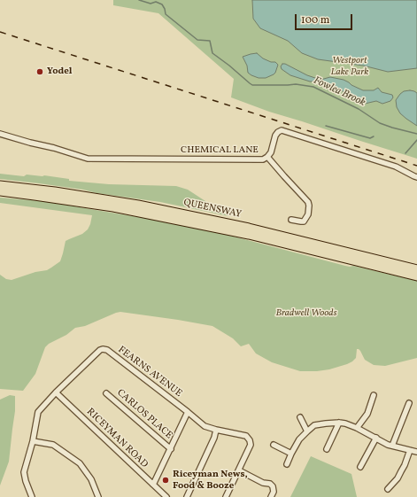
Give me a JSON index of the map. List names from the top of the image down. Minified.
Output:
{"streets":{"highway":["QUEENSWAY"],"street":["CHEMICAL LANE","FEARNS AVENUE","CARLOS PLACE","RICEYMAN ROAD"]},"crossings":[["FEARNS AVENUE","RICEYMAN ROAD"]],"water":["Fowlea Brook"],"parks":["Westport Lake Park","Bradwell Woods"],"places":["Yodel","Riceyman News, Food & Booze"],"scale_bar":"100 m"}
